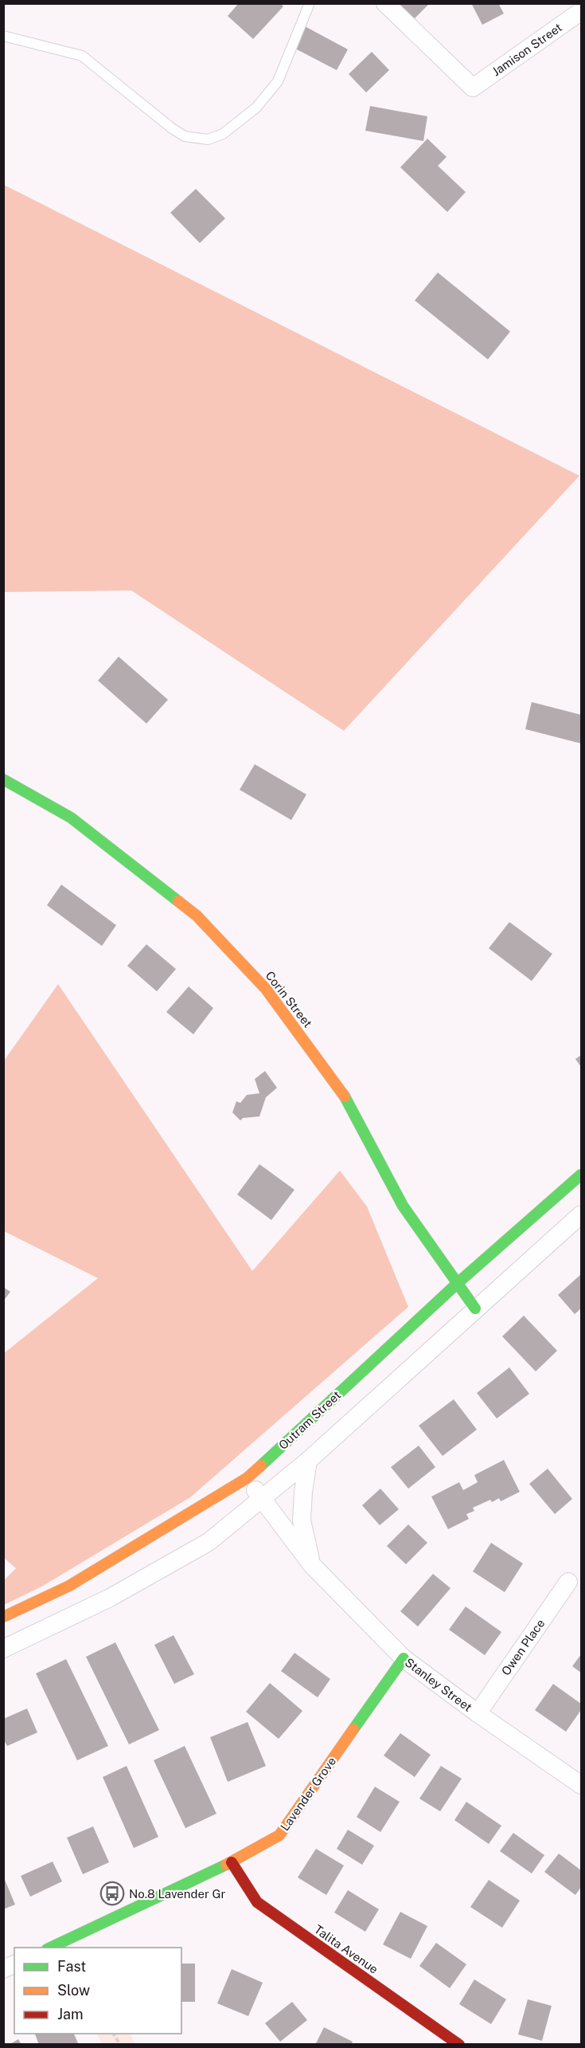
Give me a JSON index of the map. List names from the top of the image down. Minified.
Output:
{"streets":{"street":["Jamison Street","Corin Street","Outram Street","Owen Place","Stanley Street","Lavender Grove","Talita Avenue"]},"crossings":[["Corin Street","Outram Street"],["Outram Street","Stanley Street"],["Owen Place","Stanley Street"],["Stanley Street","Lavender Grove"],["Lavender Grove","Talita Avenue"]],"places":{"bus stop":["No.8 Lavender Gr"]},"legend":["Fast","Slow","Jam"]}
